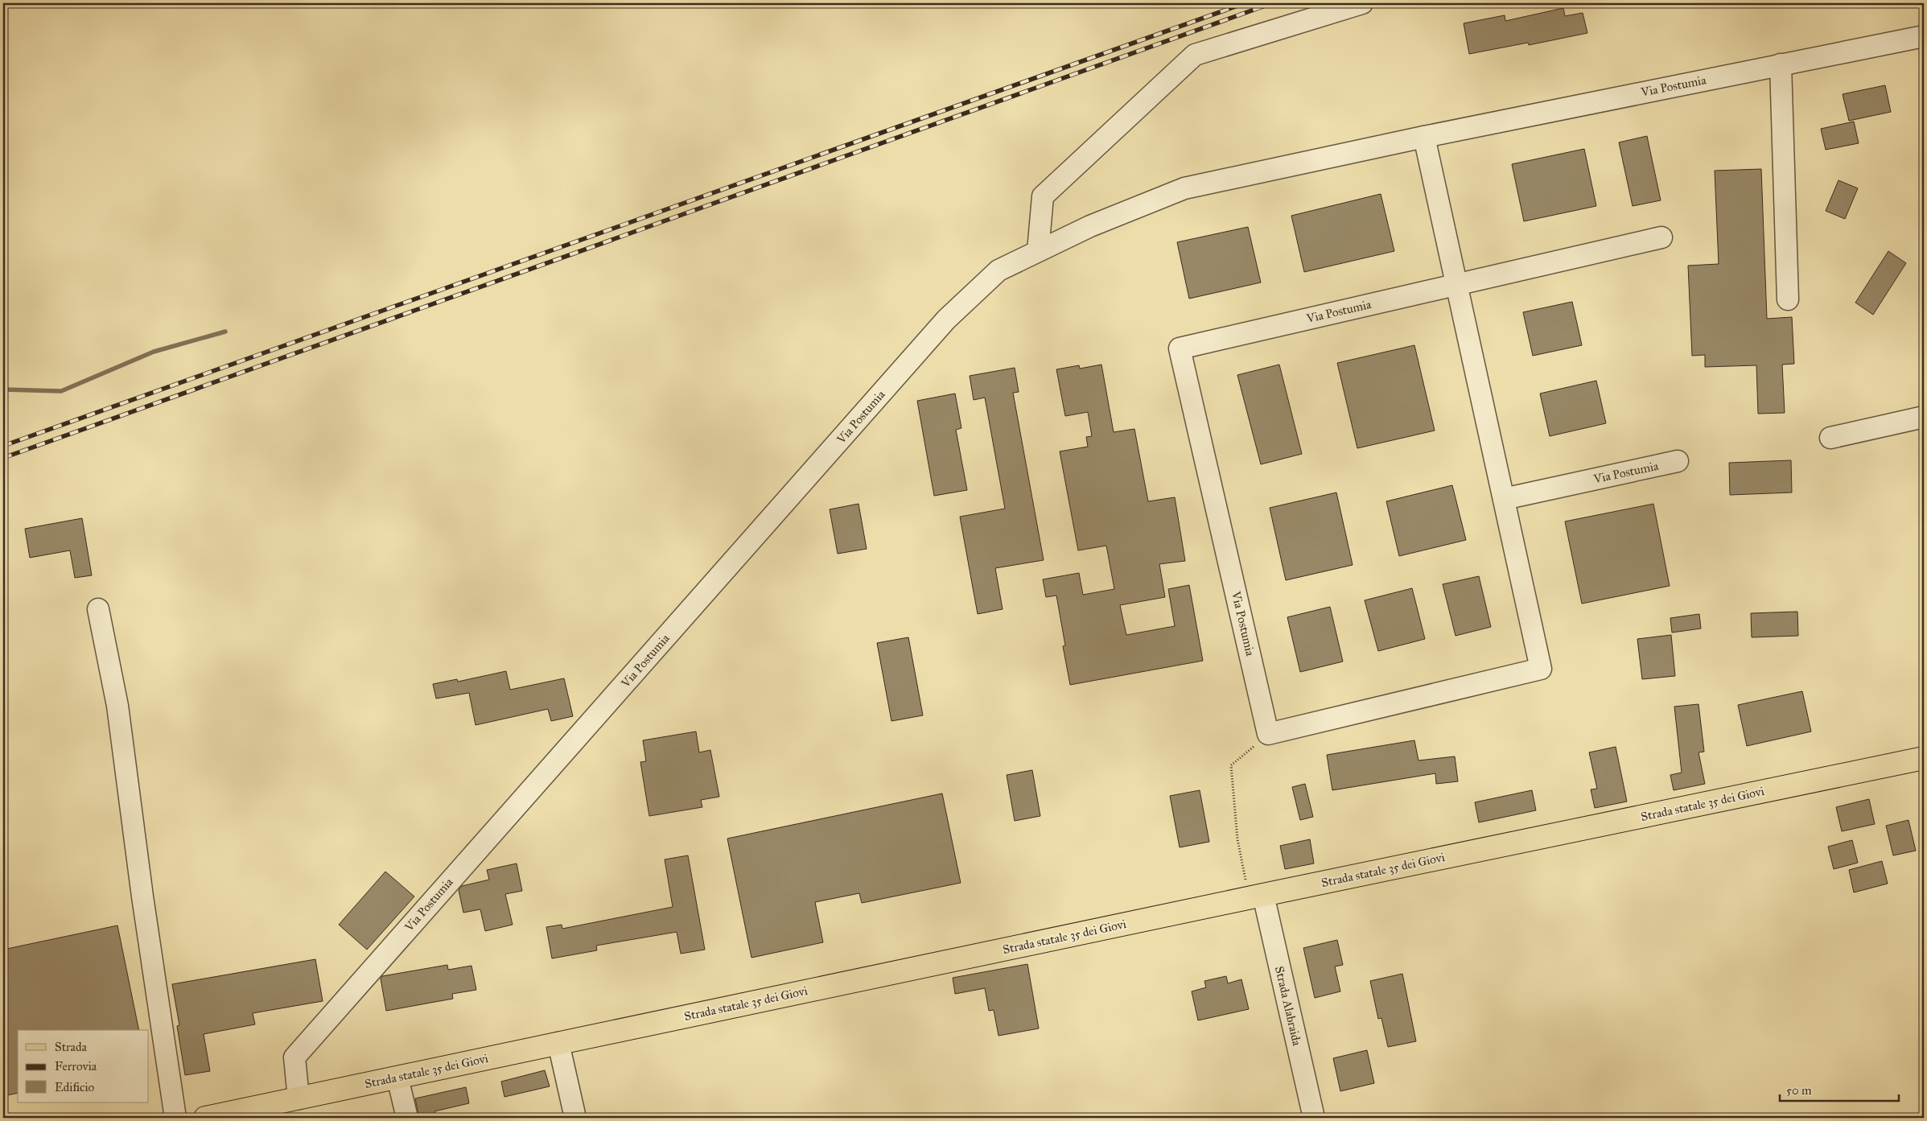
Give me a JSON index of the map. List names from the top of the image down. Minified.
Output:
{"streets":{"main road":["Strada statale 35 dei Giovi"],"street":["Via Postumia","Strada Alabraida"]},"crossings":[["Via Postumia","Strada statale 35 dei Giovi"],["Strada statale 35 dei Giovi","Strada Alabraida"]],"legend":["Strada","Ferrovia","Edificio"],"scale_bar":"50 m"}
